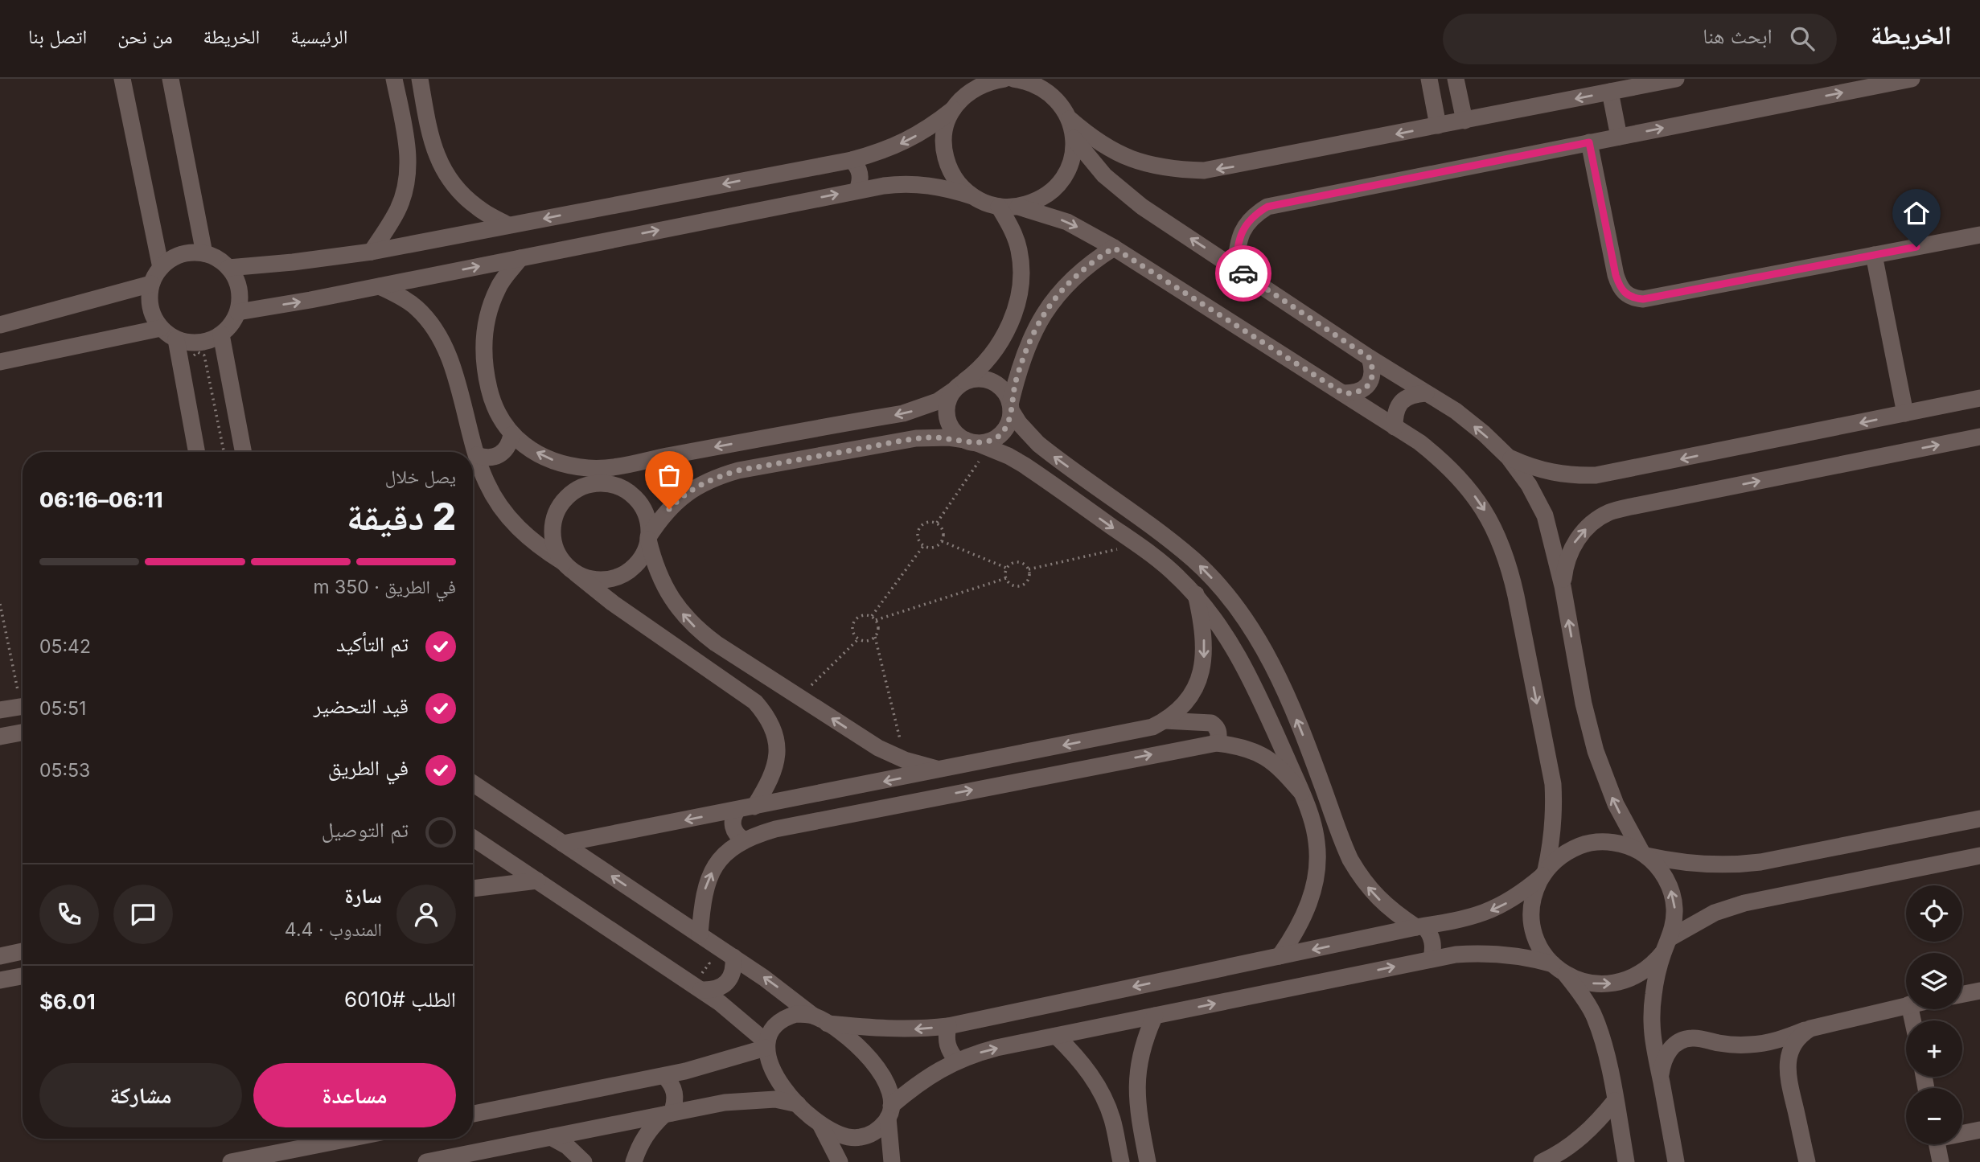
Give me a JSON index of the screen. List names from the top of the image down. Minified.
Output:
{"page":{"header":"الخريطة","search":"ابحث هنا","nav":["الرئيسية","الخريطة","من نحن","اتصل بنا"],"heading":["2 دقيقة","يصل خلال","06:11–06:16"],"panel":["سارة","المندوب · 4.4","الطلب #6010","$6.01"],"bar":"في الطريق · 350 m","list":[["تم التأكيد","05:42"],["قيد التحضير","05:51"],["في الطريق","05:53"],"تم التوصيل"],"map_buttons":["+","−"],"buttons":["مساعدة","مشاركة"]}}
